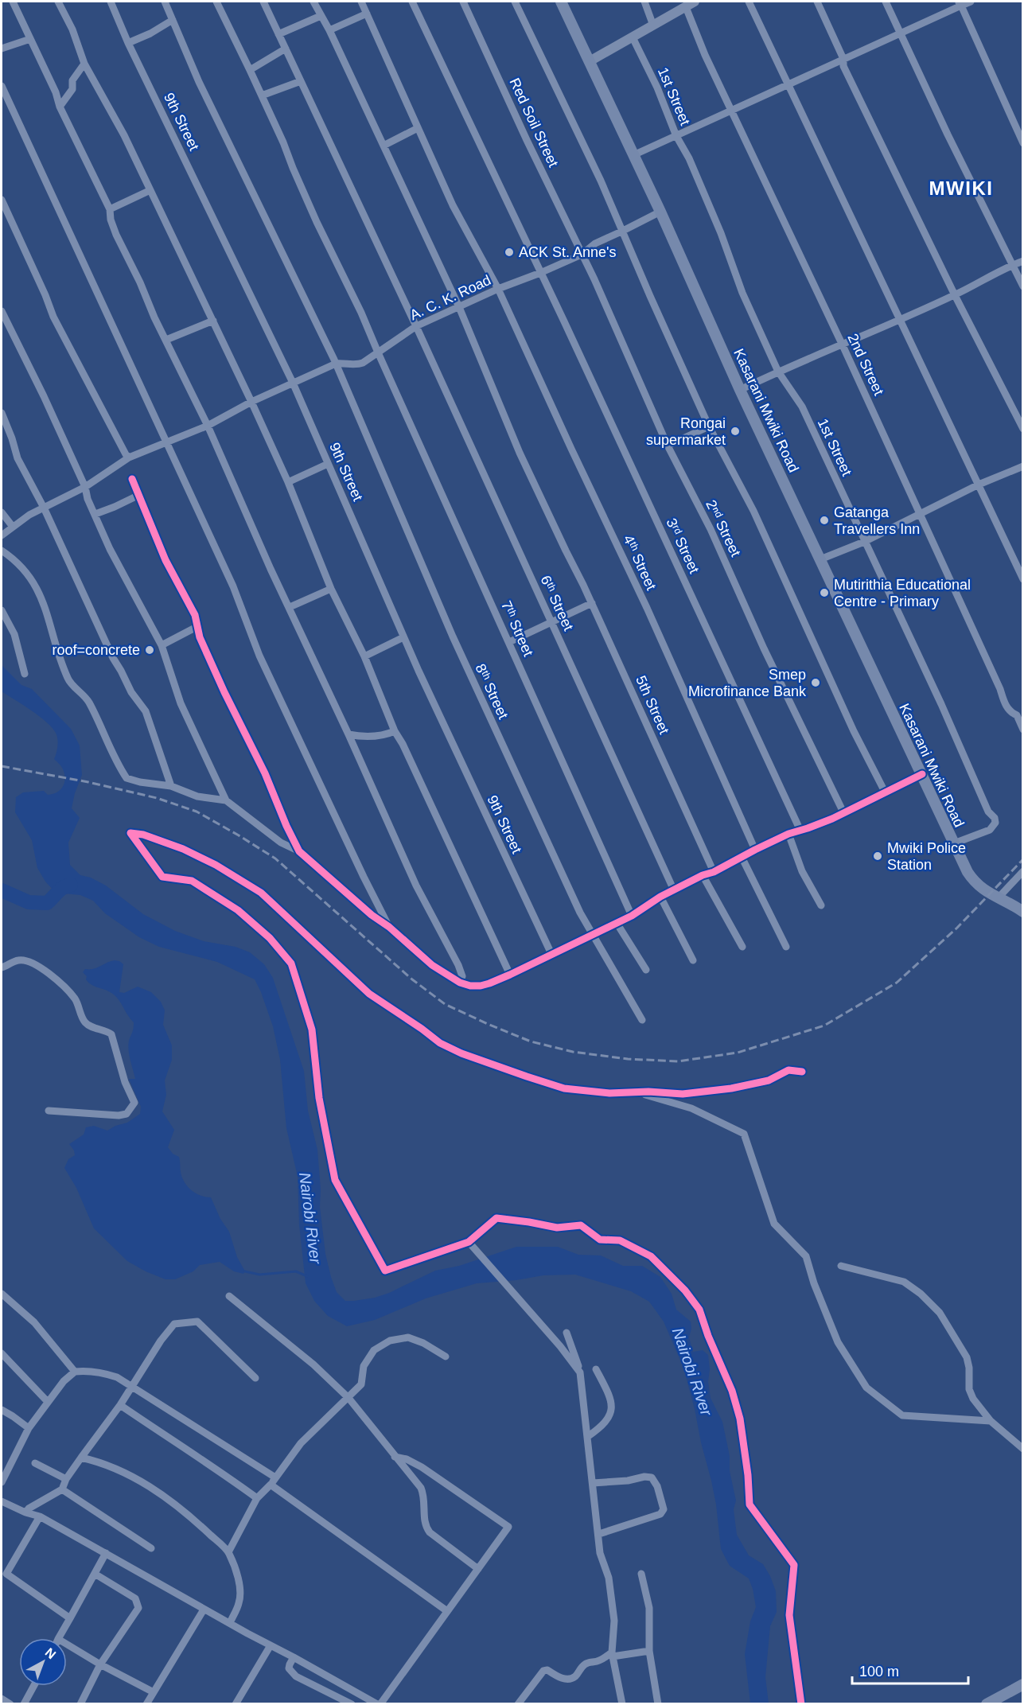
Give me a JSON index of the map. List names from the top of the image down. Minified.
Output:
{"streets":{"main road":["Kasarani Mwiki Road"],"street":["1st Street","9th Street","Red Soil Street","A. C. K. Road","2nd Street","2ⁿᵈ Street","3ʳᵈ Street","4ᵗʰ Street","6ᵗʰ Street","7ᵗʰ Street","8ᵗʰ Street","5th Street"]},"crossings":[["1st Street","Kasarani Mwiki Road"],["9th Street","A. C. K. Road"],["Red Soil Street","A. C. K. Road"],["Red Soil Street","2ⁿᵈ Street"],["A. C. K. Road","Kasarani Mwiki Road"],["A. C. K. Road","2ⁿᵈ Street"],["A. C. K. Road","3ʳᵈ Street"],["A. C. K. Road","4ᵗʰ Street"],["A. C. K. Road","6ᵗʰ Street"],["A. C. K. Road","7ᵗʰ Street"],["A. C. K. Road","8ᵗʰ Street"],["A. C. K. Road","5th Street"]],"districts":["MWIKI"],"water":["Nairobi River"],"places":["ACK St. Anne's","Rongai supermarket","Gatanga Travellers Inn","Mutirithia Educational Centre - Primary","roof=concrete","Smep Microfinance Bank","Mwiki Police Station"],"scale_bar":"100 m","north":"top right"}
